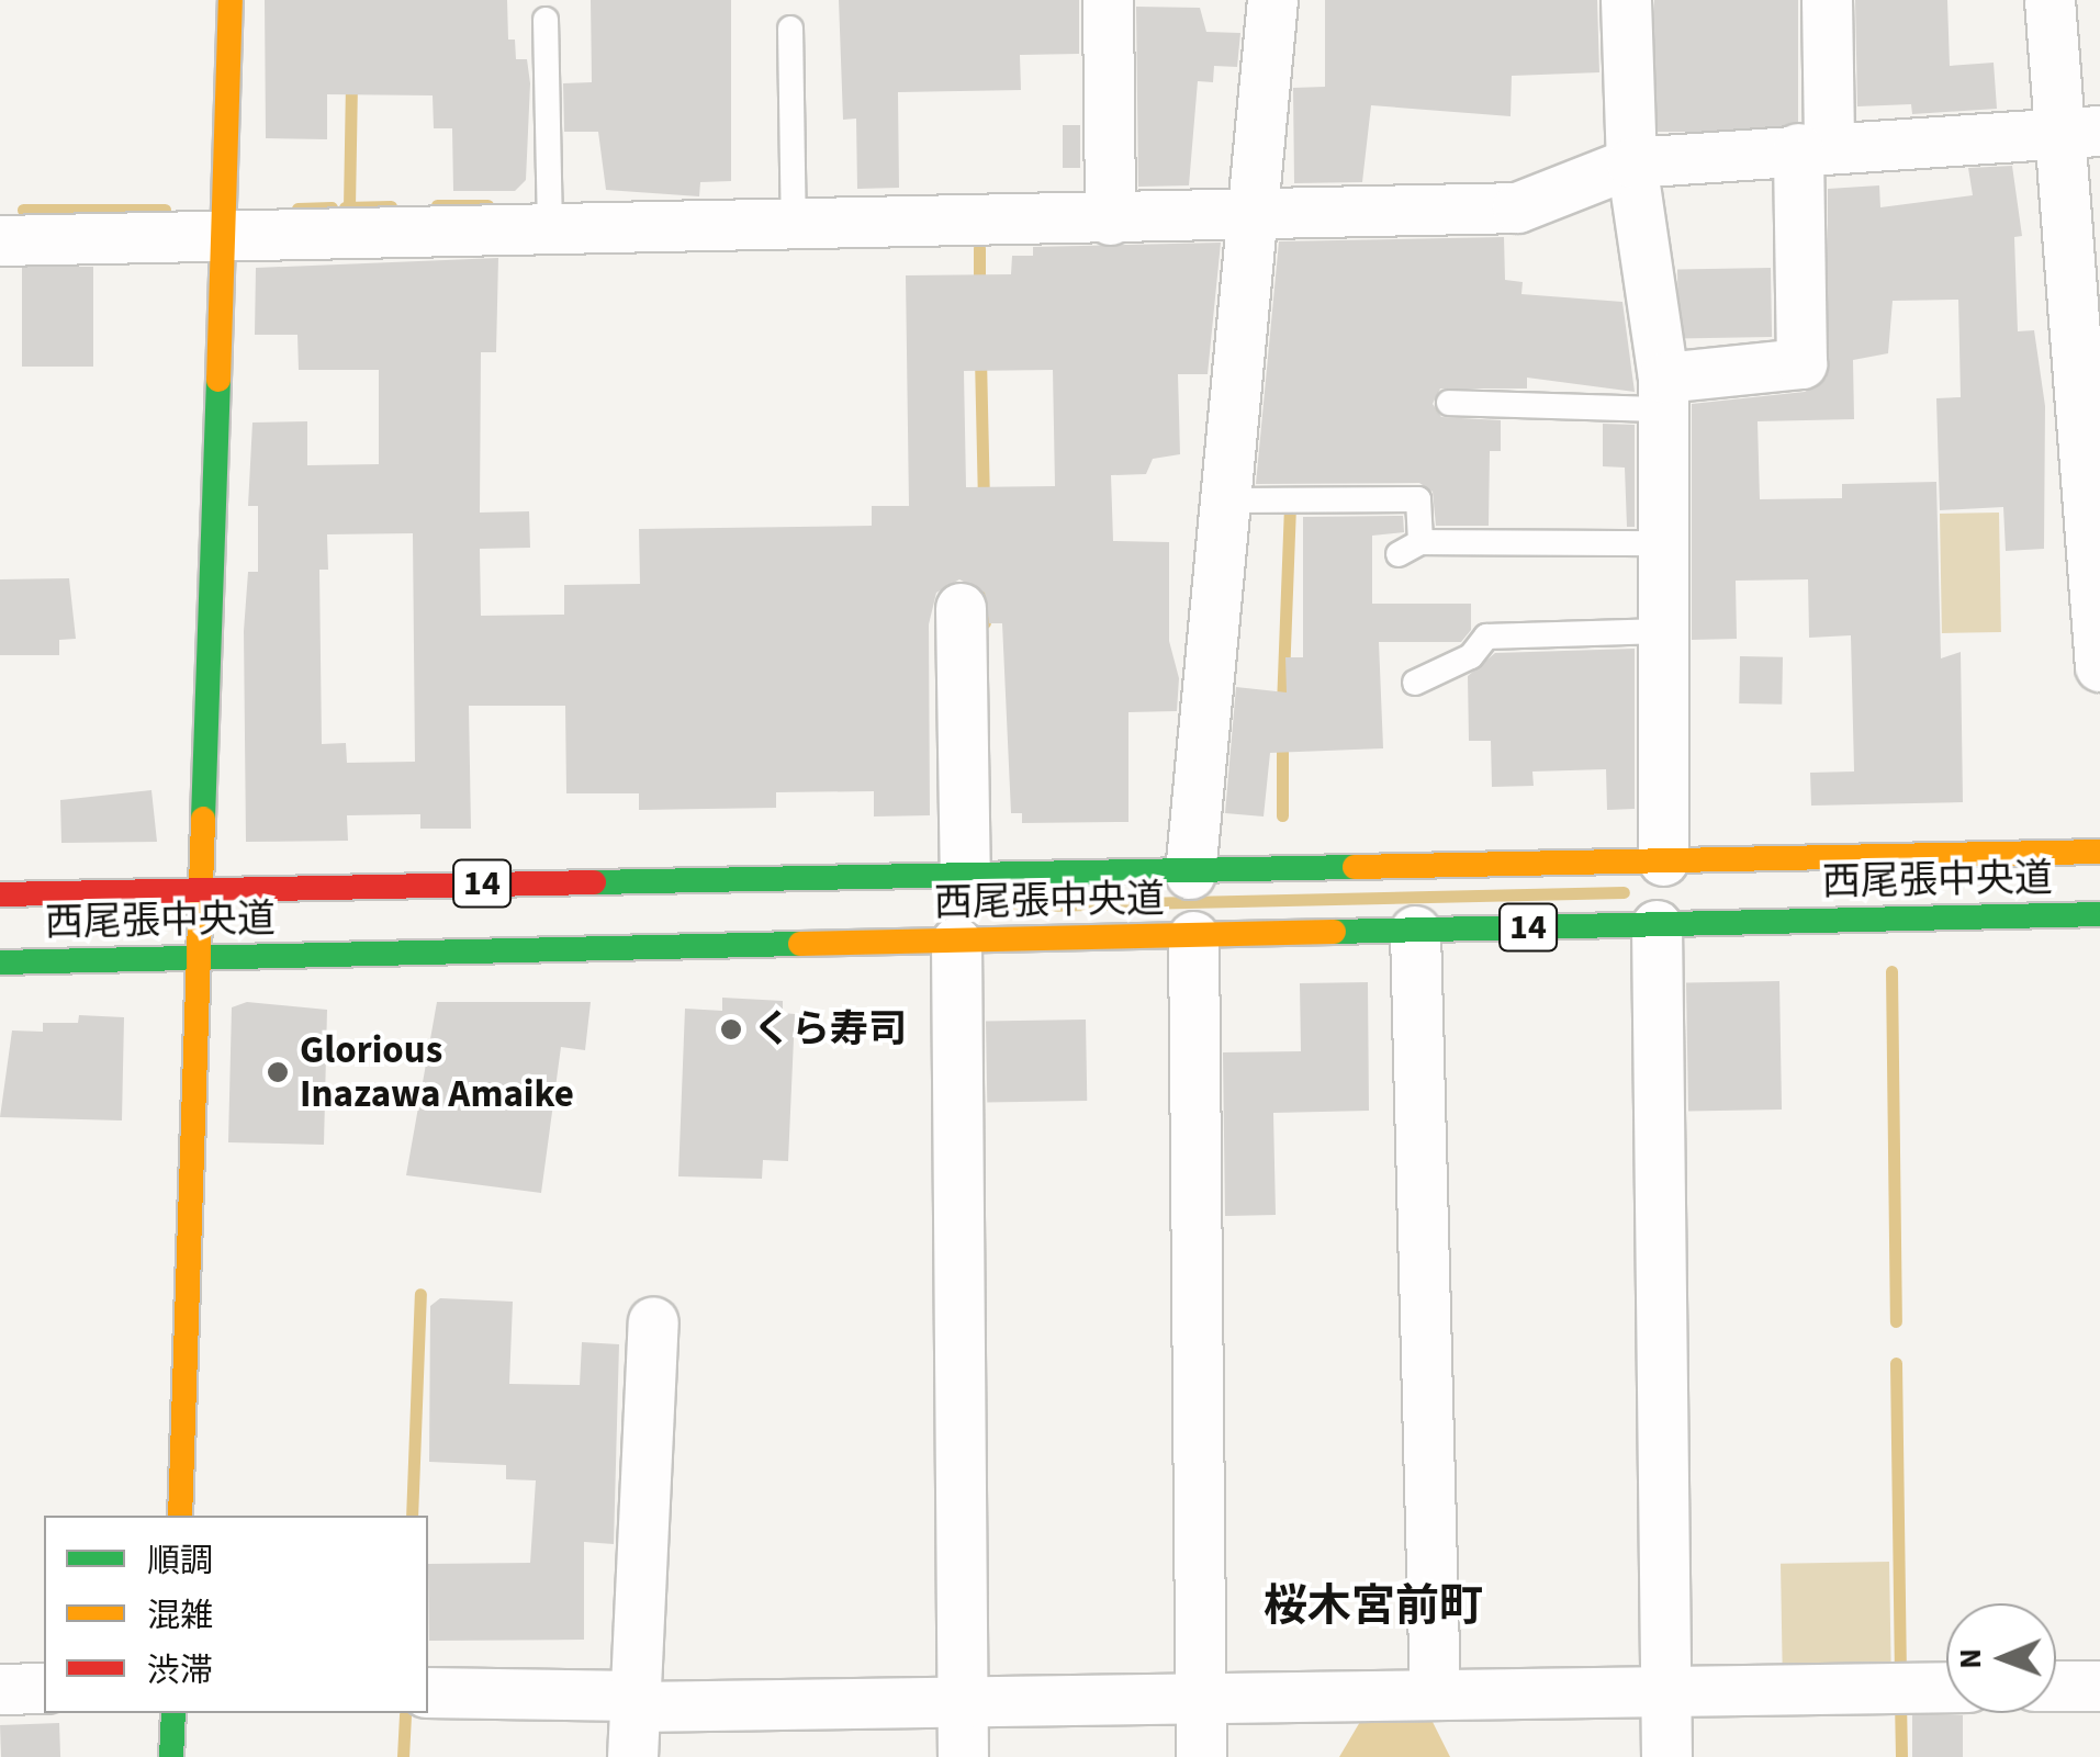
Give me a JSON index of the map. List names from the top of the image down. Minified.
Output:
{"streets":{"main road":["西尾張中央道","14"]},"districts":["桜木宮前町"],"places":["くら寿司","Glorious Inazawa Amaike"],"legend":["順調","混雑","渋滞"],"north":"left"}
